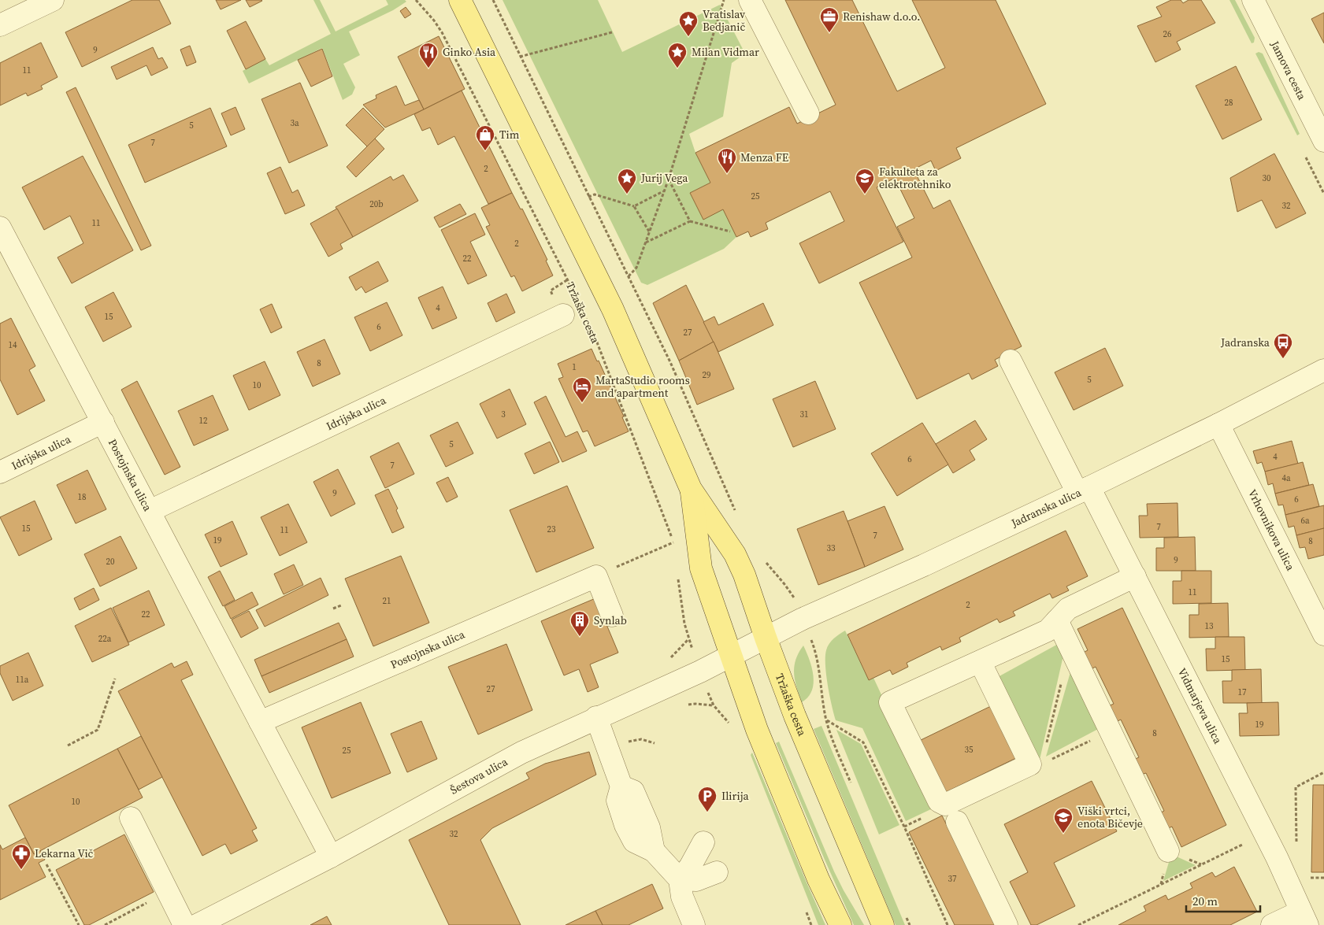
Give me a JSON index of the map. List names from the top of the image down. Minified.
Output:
{"streets":{"main road":["Tržaška cesta"],"street":["Jamova cesta","Idrijska ulica","Postojnska ulica","Jadranska ulica","Vrhovnikova ulica","Vidmarjeva ulica","Šestova ulica"]},"crossings":[["Tržaška cesta","Idrijska ulica"],["Tržaška cesta","Jadranska ulica"],["Tržaška cesta","Šestova ulica"],["Idrijska ulica","Postojnska ulica"],["Postojnska ulica","Šestova ulica"],["Jadranska ulica","Vrhovnikova ulica"],["Jadranska ulica","Vidmarjeva ulica"],["Jadranska ulica","Šestova ulica"]],"places":{"office":["Renishaw d.o.o."],"place":["Vratislav Bedjanič","Milan Vidmar","Jurij Vega"],"restaurant":["Ginko Asia","Menza FE"],"shop":["Tim"],"school or university":["Fakulteta za elektrotehniko","Viški vrtci, enota Bičevje"],"bus stop":["Jadranska"],"hotel":["MartaStudio rooms and apartment"],"building":["Synlab"],"parking":["Ilirija"],"pharmacy":["Lekarna Vič"]},"house_numbers":["26","9","11","28","3a","5","7","2","30","25","20b","32","11","2","22","4","15","6","27","14","8","1","29","5","10","3","31","12","5","4","6","7","4a","9","18","6","6a","7","15","23","11","7","19","8","33","9","20","11","21","2","22","13","22a","15","11a","27","17","19","8","35","25","10","32","37"],"scale_bar":"20 m"}
